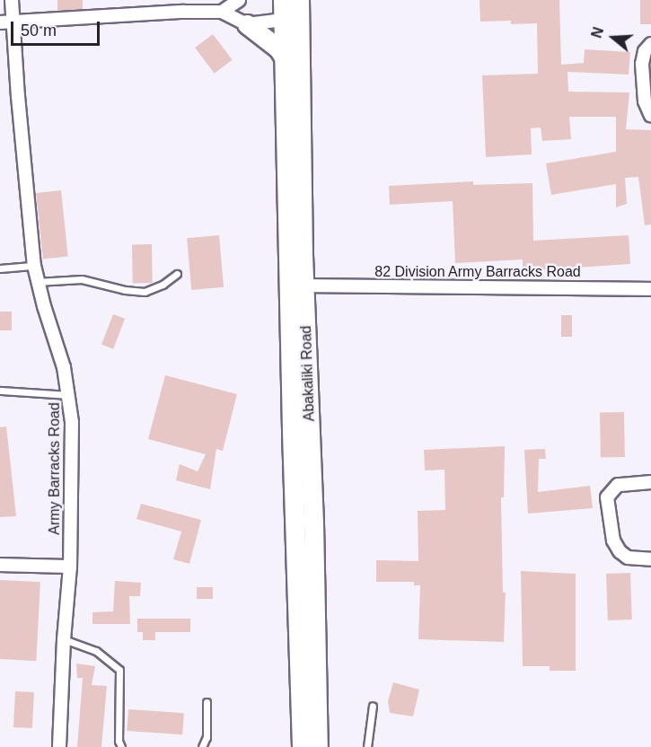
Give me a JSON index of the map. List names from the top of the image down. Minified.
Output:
{"streets":{"main road":["Abakaliki Road"],"street":["82 Division Army Barracks Road","Army Barracks Road"]},"crossings":[["82 Division Army Barracks Road","Abakaliki Road"]],"scale_bar":"50 m","north":"left"}
